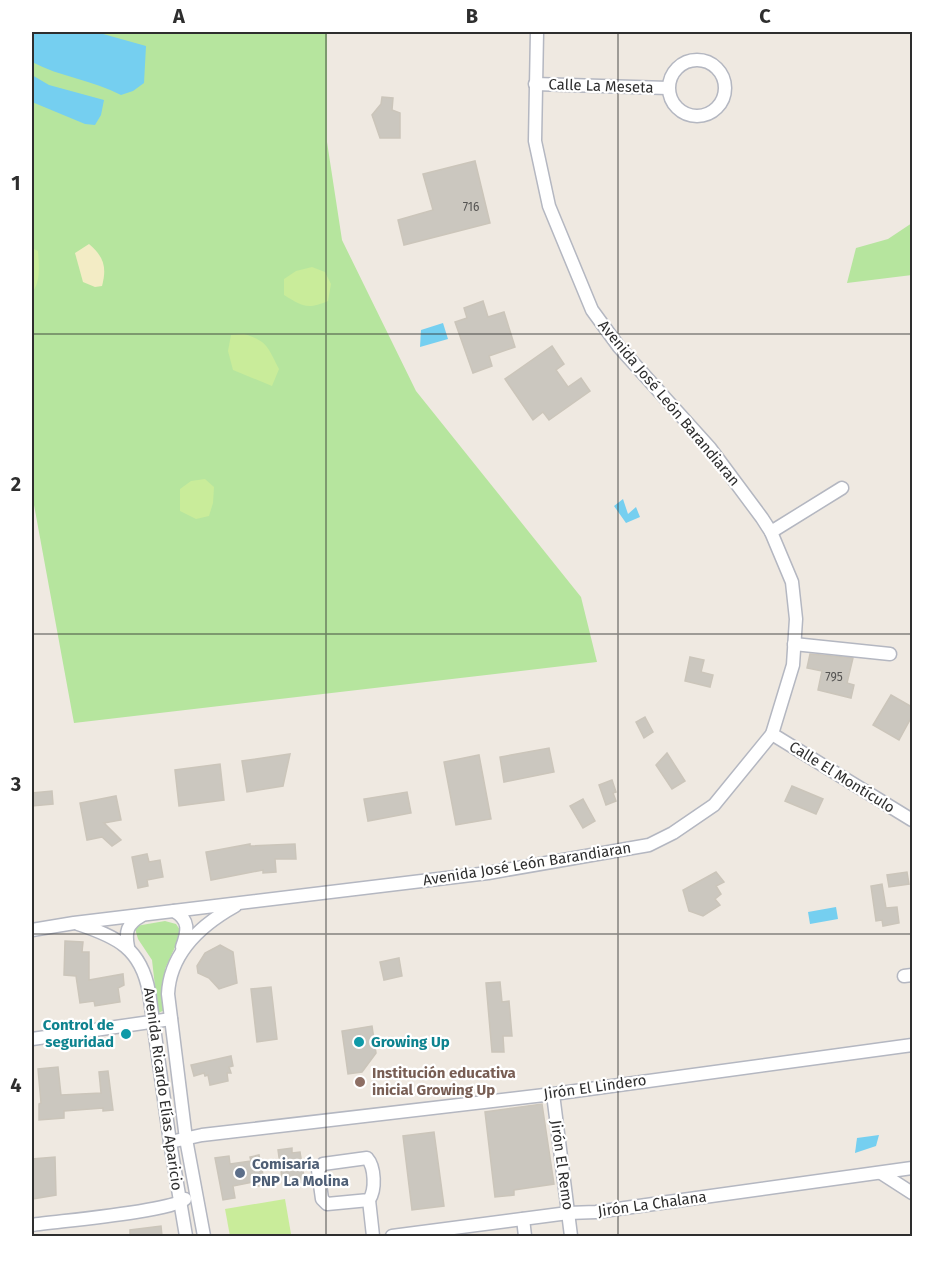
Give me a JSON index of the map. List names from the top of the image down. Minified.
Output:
{"streets":{"street":["Calle La Meseta","Avenida José León Barandiaran","Calle El Montículo","Jirón El Lindero","Avenida Ricardo Elías Aparicio","Jirón El Remo","Jirón La Chalana"]},"crossings":[["Calle La Meseta","Avenida José León Barandiaran"],["Avenida José León Barandiaran","Calle El Montículo"],["Avenida José León Barandiaran","Avenida Ricardo Elías Aparicio"],["Jirón El Lindero","Avenida Ricardo Elías Aparicio"],["Jirón El Lindero","Jirón El Remo"],["Jirón El Remo","Jirón La Chalana"]],"places":["Control de seguridad","Growing Up","Institución educativa inicial Growing Up","Comisaría PNP La Molina"],"house_numbers":["716","795"],"grid":{"columns":["A","B","C"],"rows":["1","2","3","4"]}}
